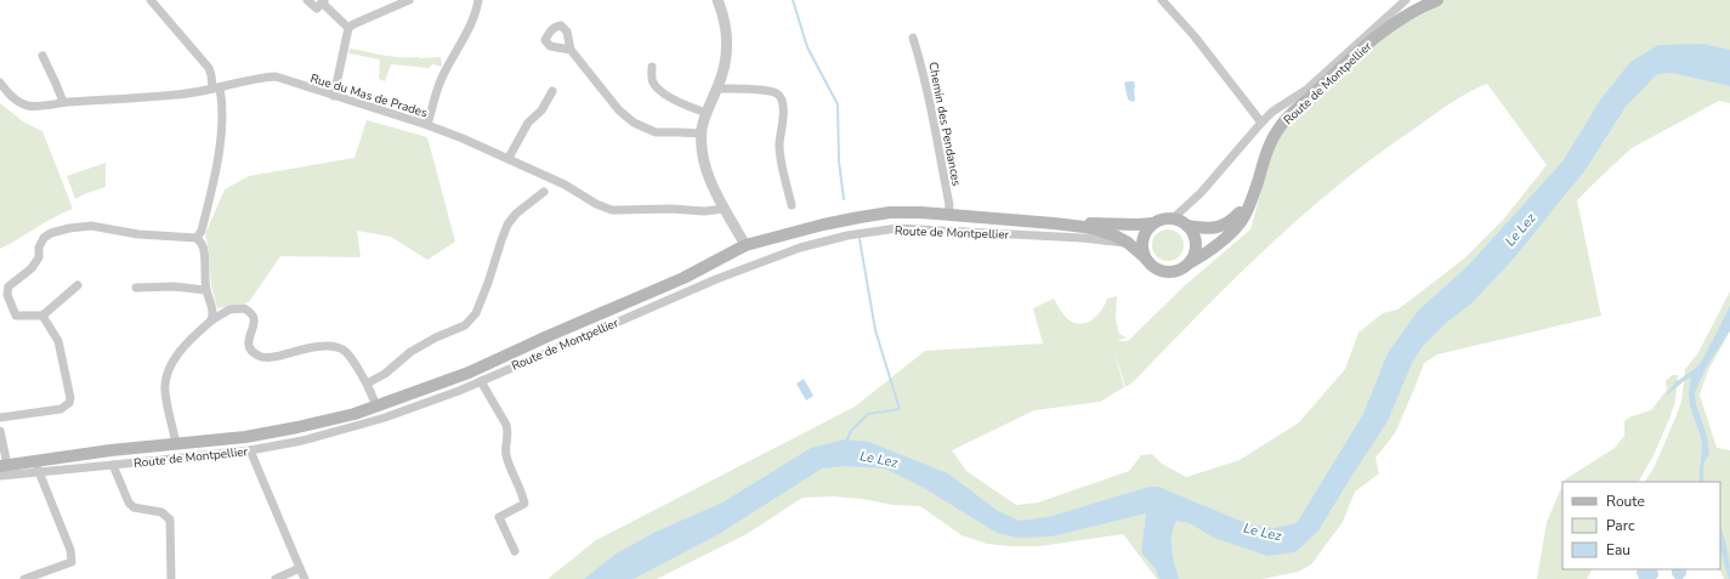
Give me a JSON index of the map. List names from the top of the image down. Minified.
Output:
{"streets":{"main road":["Route de Montpellier"],"street":["Rue du Mas de Prades","Chemin des Pendances"]},"crossings":[["Route de Montpellier","Chemin des Pendances"]],"water":["Le Lez"],"legend":["Route","Parc","Eau"]}
